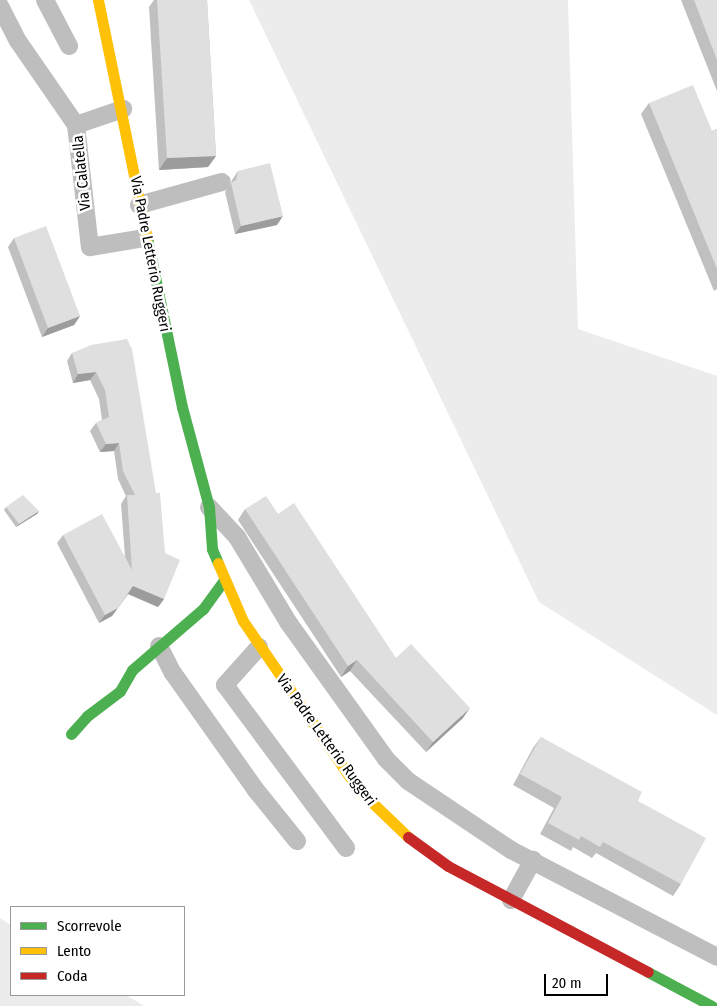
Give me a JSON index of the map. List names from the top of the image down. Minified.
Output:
{"streets":{"street":["Via Calatella","Via Padre Letterio Ruggeri"]},"crossings":[["Via Calatella","Via Padre Letterio Ruggeri"]],"legend":["Scorrevole","Lento","Coda"],"scale_bar":"20 m"}
